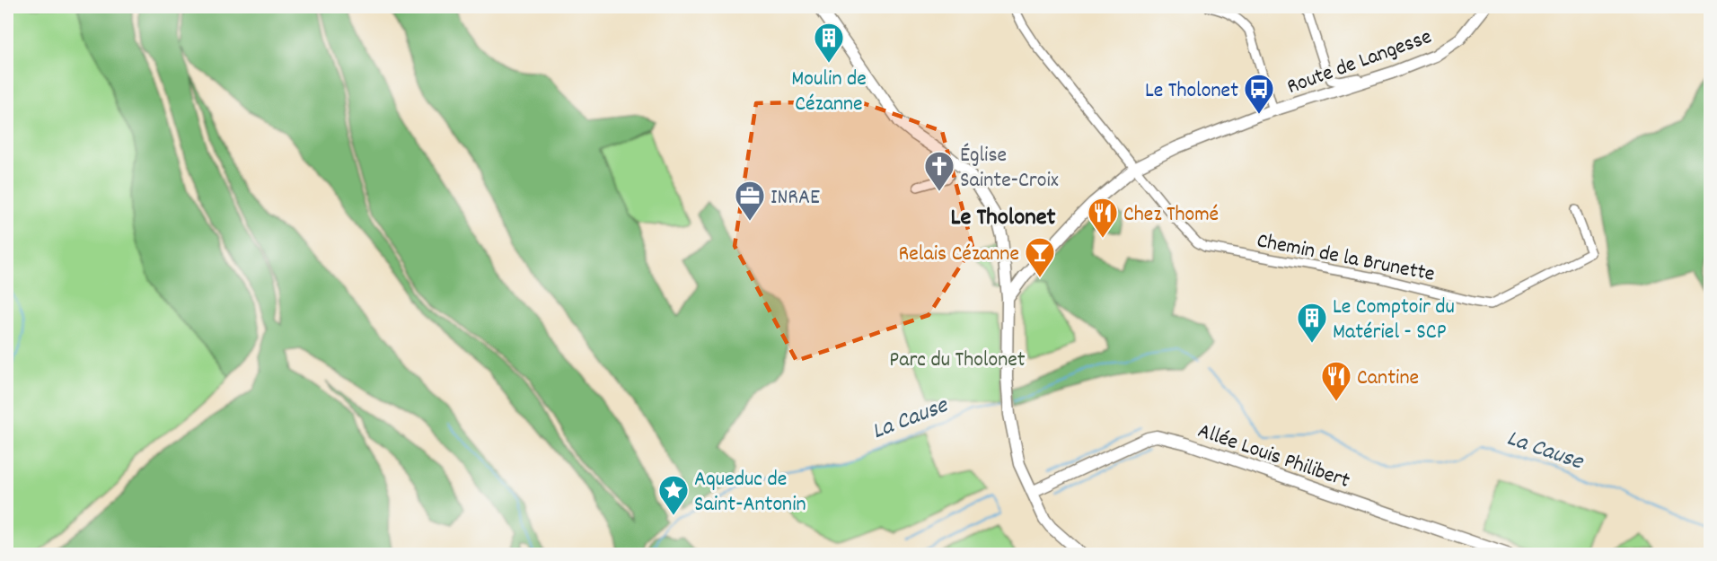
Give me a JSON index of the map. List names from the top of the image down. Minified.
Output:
{"streets":{"street":["Route de Langesse","Chemin de la Brunette","Allée Louis Philibert"]},"crossings":[["Route de Langesse","Chemin de la Brunette"]],"districts":["Le Tholonet"],"water":["La Cause"],"parks":["Parc du Tholonet"],"places":{"building":["Moulin de Cézanne","Le Comptoir du Matériel - SCP"],"bus stop":["Le Tholonet"],"church":["Église Sainte-Croix"],"office":["INRAE"],"restaurant":["Chez Thomé","Cantine"],"bar":["Relais Cézanne"],"place":["Aqueduc de Saint-Antonin"]}}
